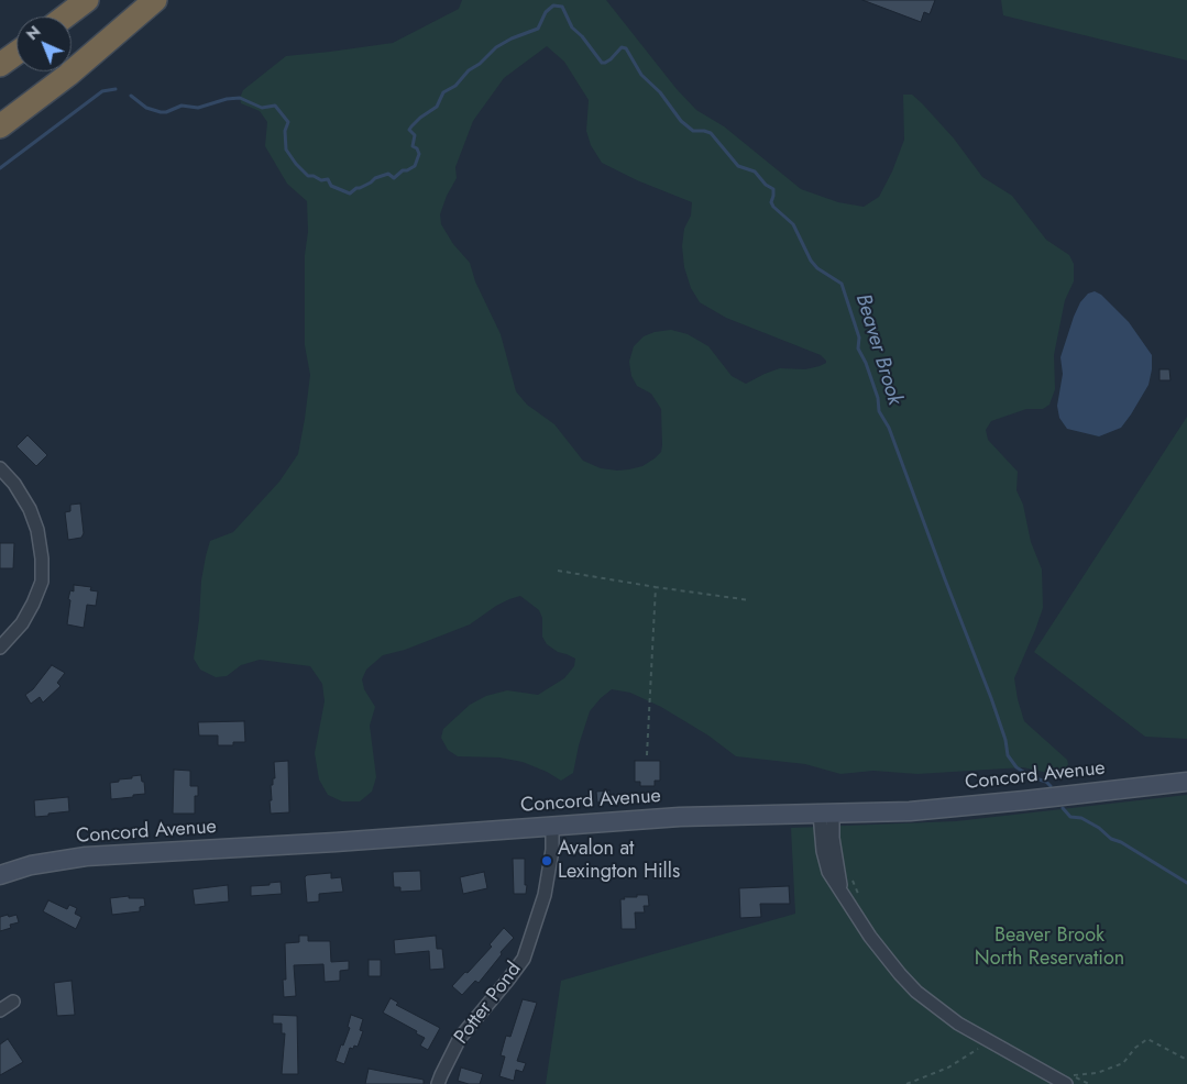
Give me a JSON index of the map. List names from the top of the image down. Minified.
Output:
{"streets":{"main road":["Concord Avenue"],"street":["Potter Pond"]},"crossings":[["Concord Avenue","Potter Pond"]],"water":["Beaver Brook"],"parks":["Beaver Brook North Reservation"],"places":["Avalon at Lexington Hills"],"north":"top left"}
